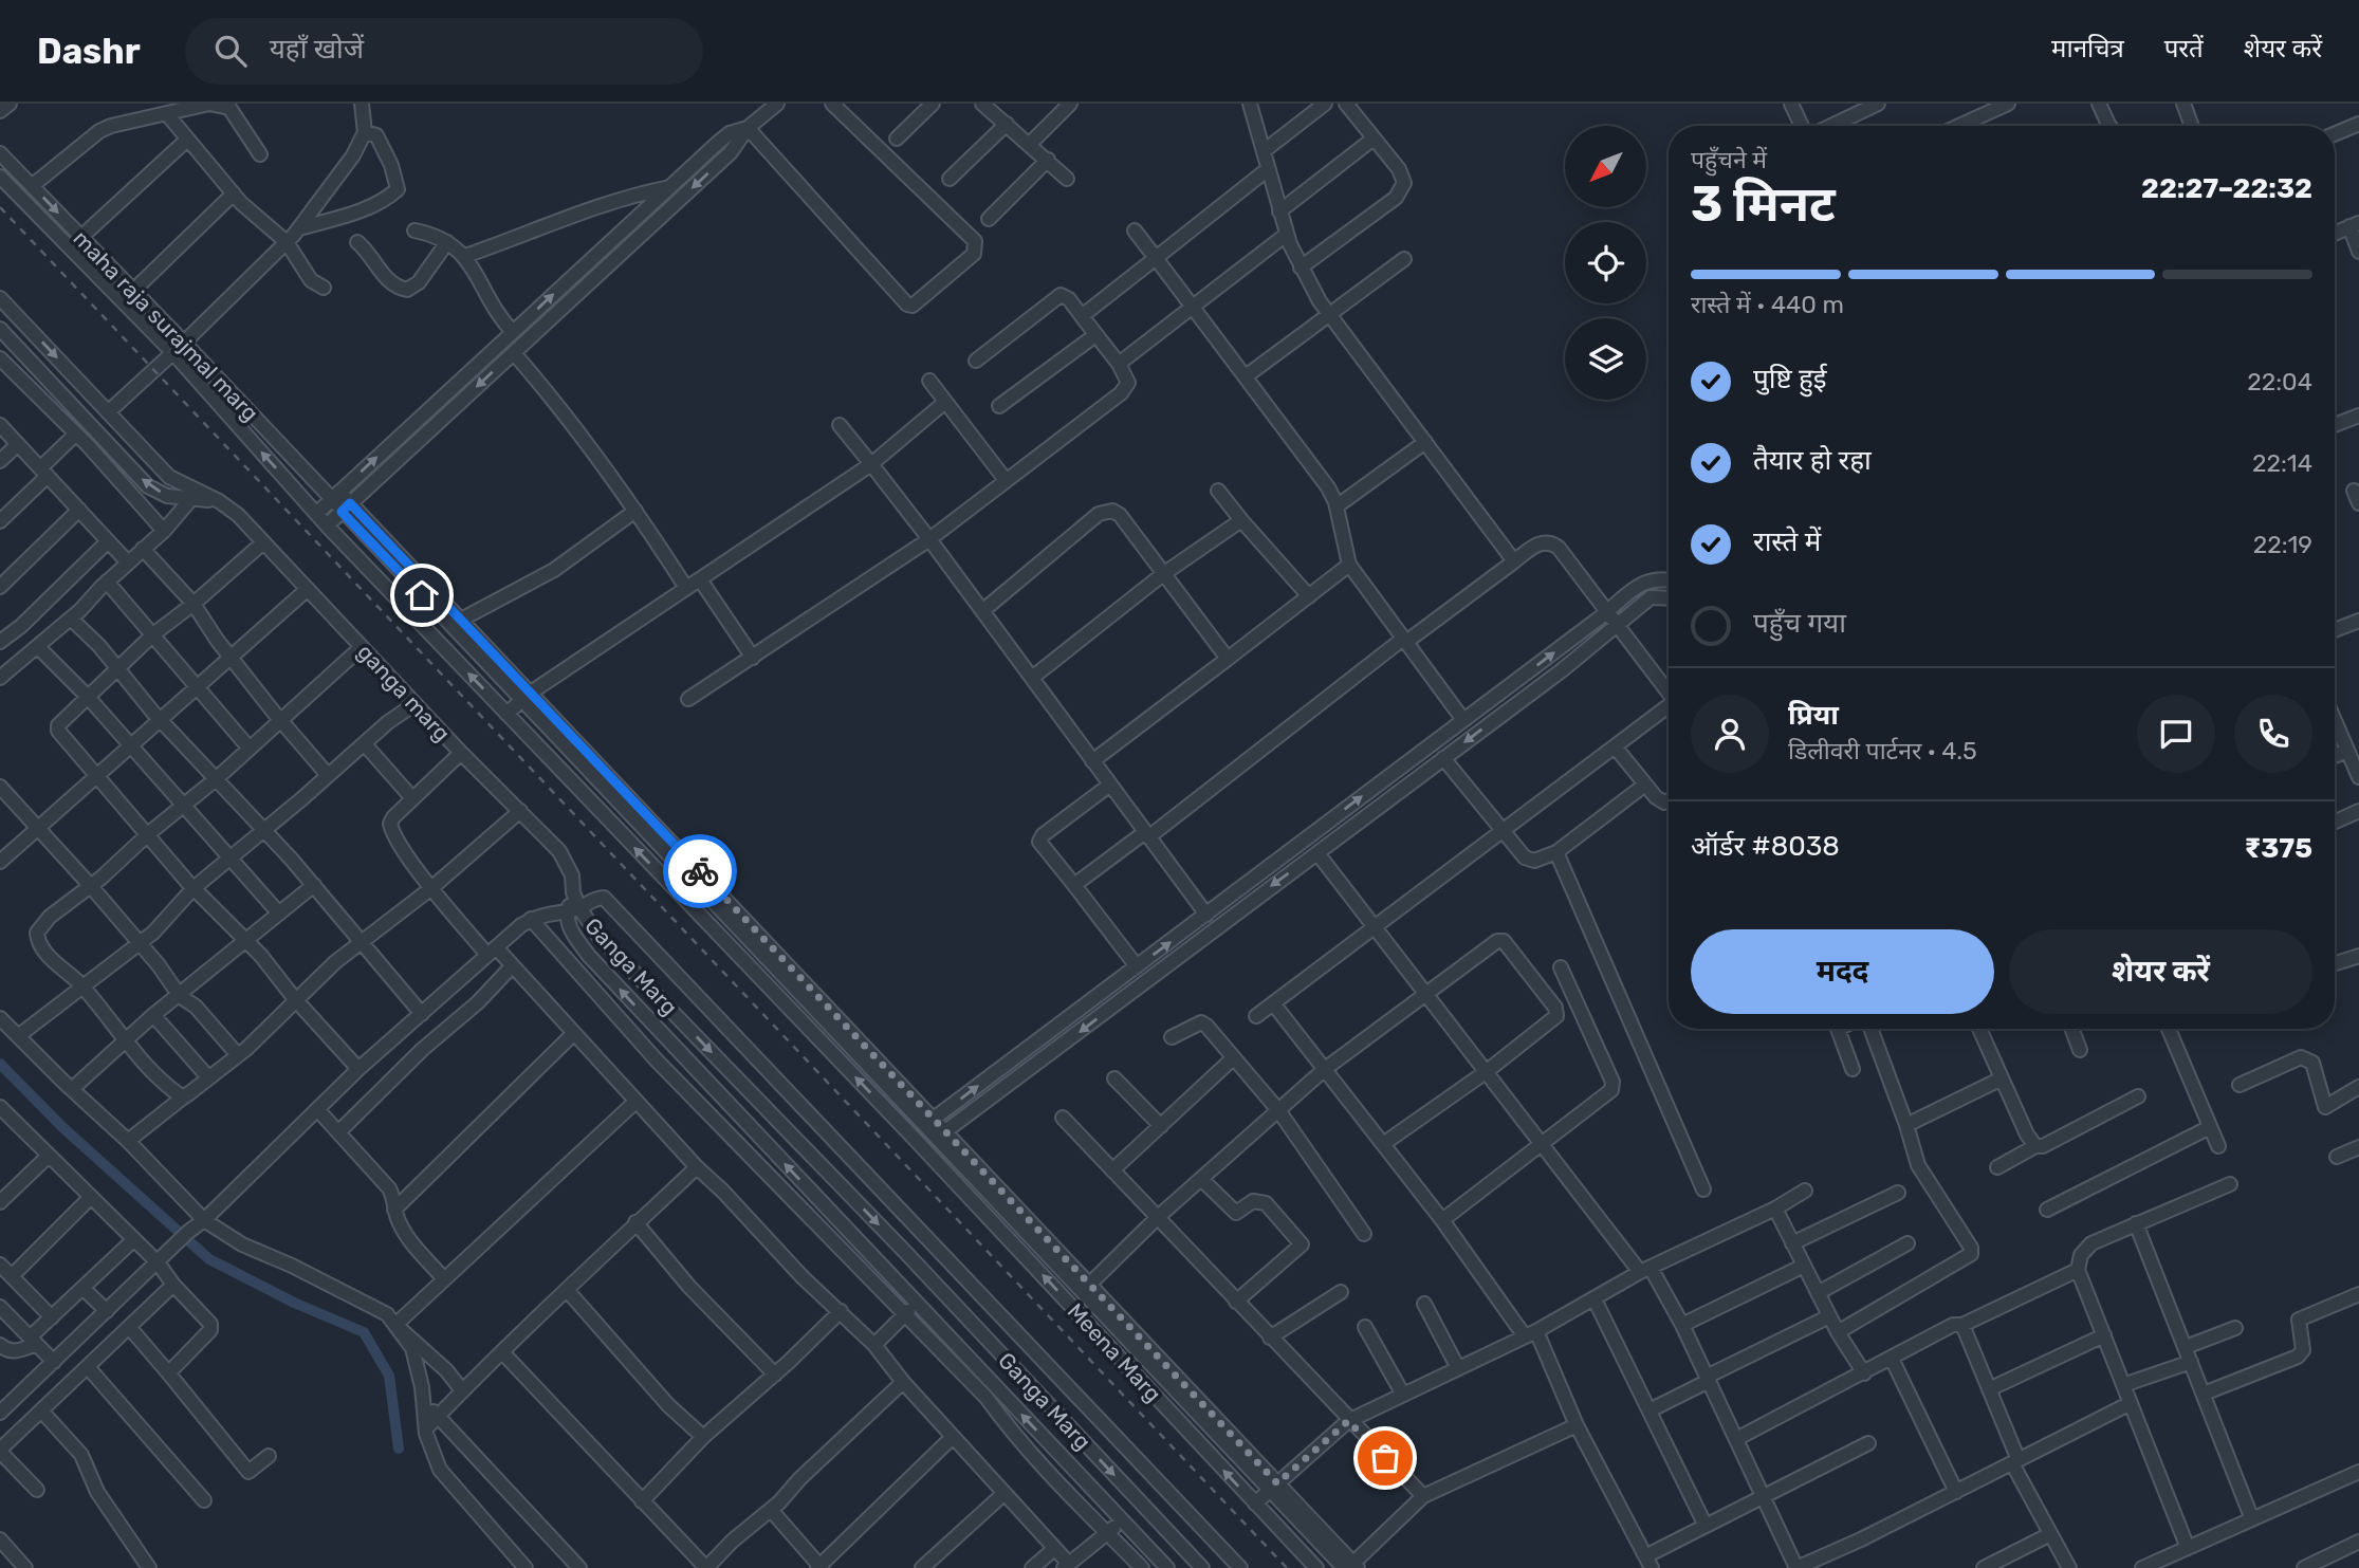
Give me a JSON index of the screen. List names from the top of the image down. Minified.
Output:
{"streets":{"street":["maha raja surajmal marg","ganga marg","Ganga Marg","Meena Marg"]},"crossings":[["maha raja surajmal marg","Meena Marg"],["ganga marg","Ganga Marg"]],"north":"bottom left","page":{"header":"Dashr","search":"यहाँ खोजें","nav":["मानचित्र","परतें","शेयर करें"],"heading":["3 मिनट","पहुँचने में","22:27–22:32"],"panel":["प्रिया","डिलीवरी पार्टनर · 4.5","ऑर्डर #8038","₹375"],"bar":"रास्ते में · 440 m","list":[["पुष्टि हुई","22:04"],["तैयार हो रहा","22:14"],["रास्ते में","22:19"],"पहुँच गया"],"buttons":["मदद","शेयर करें"]}}
